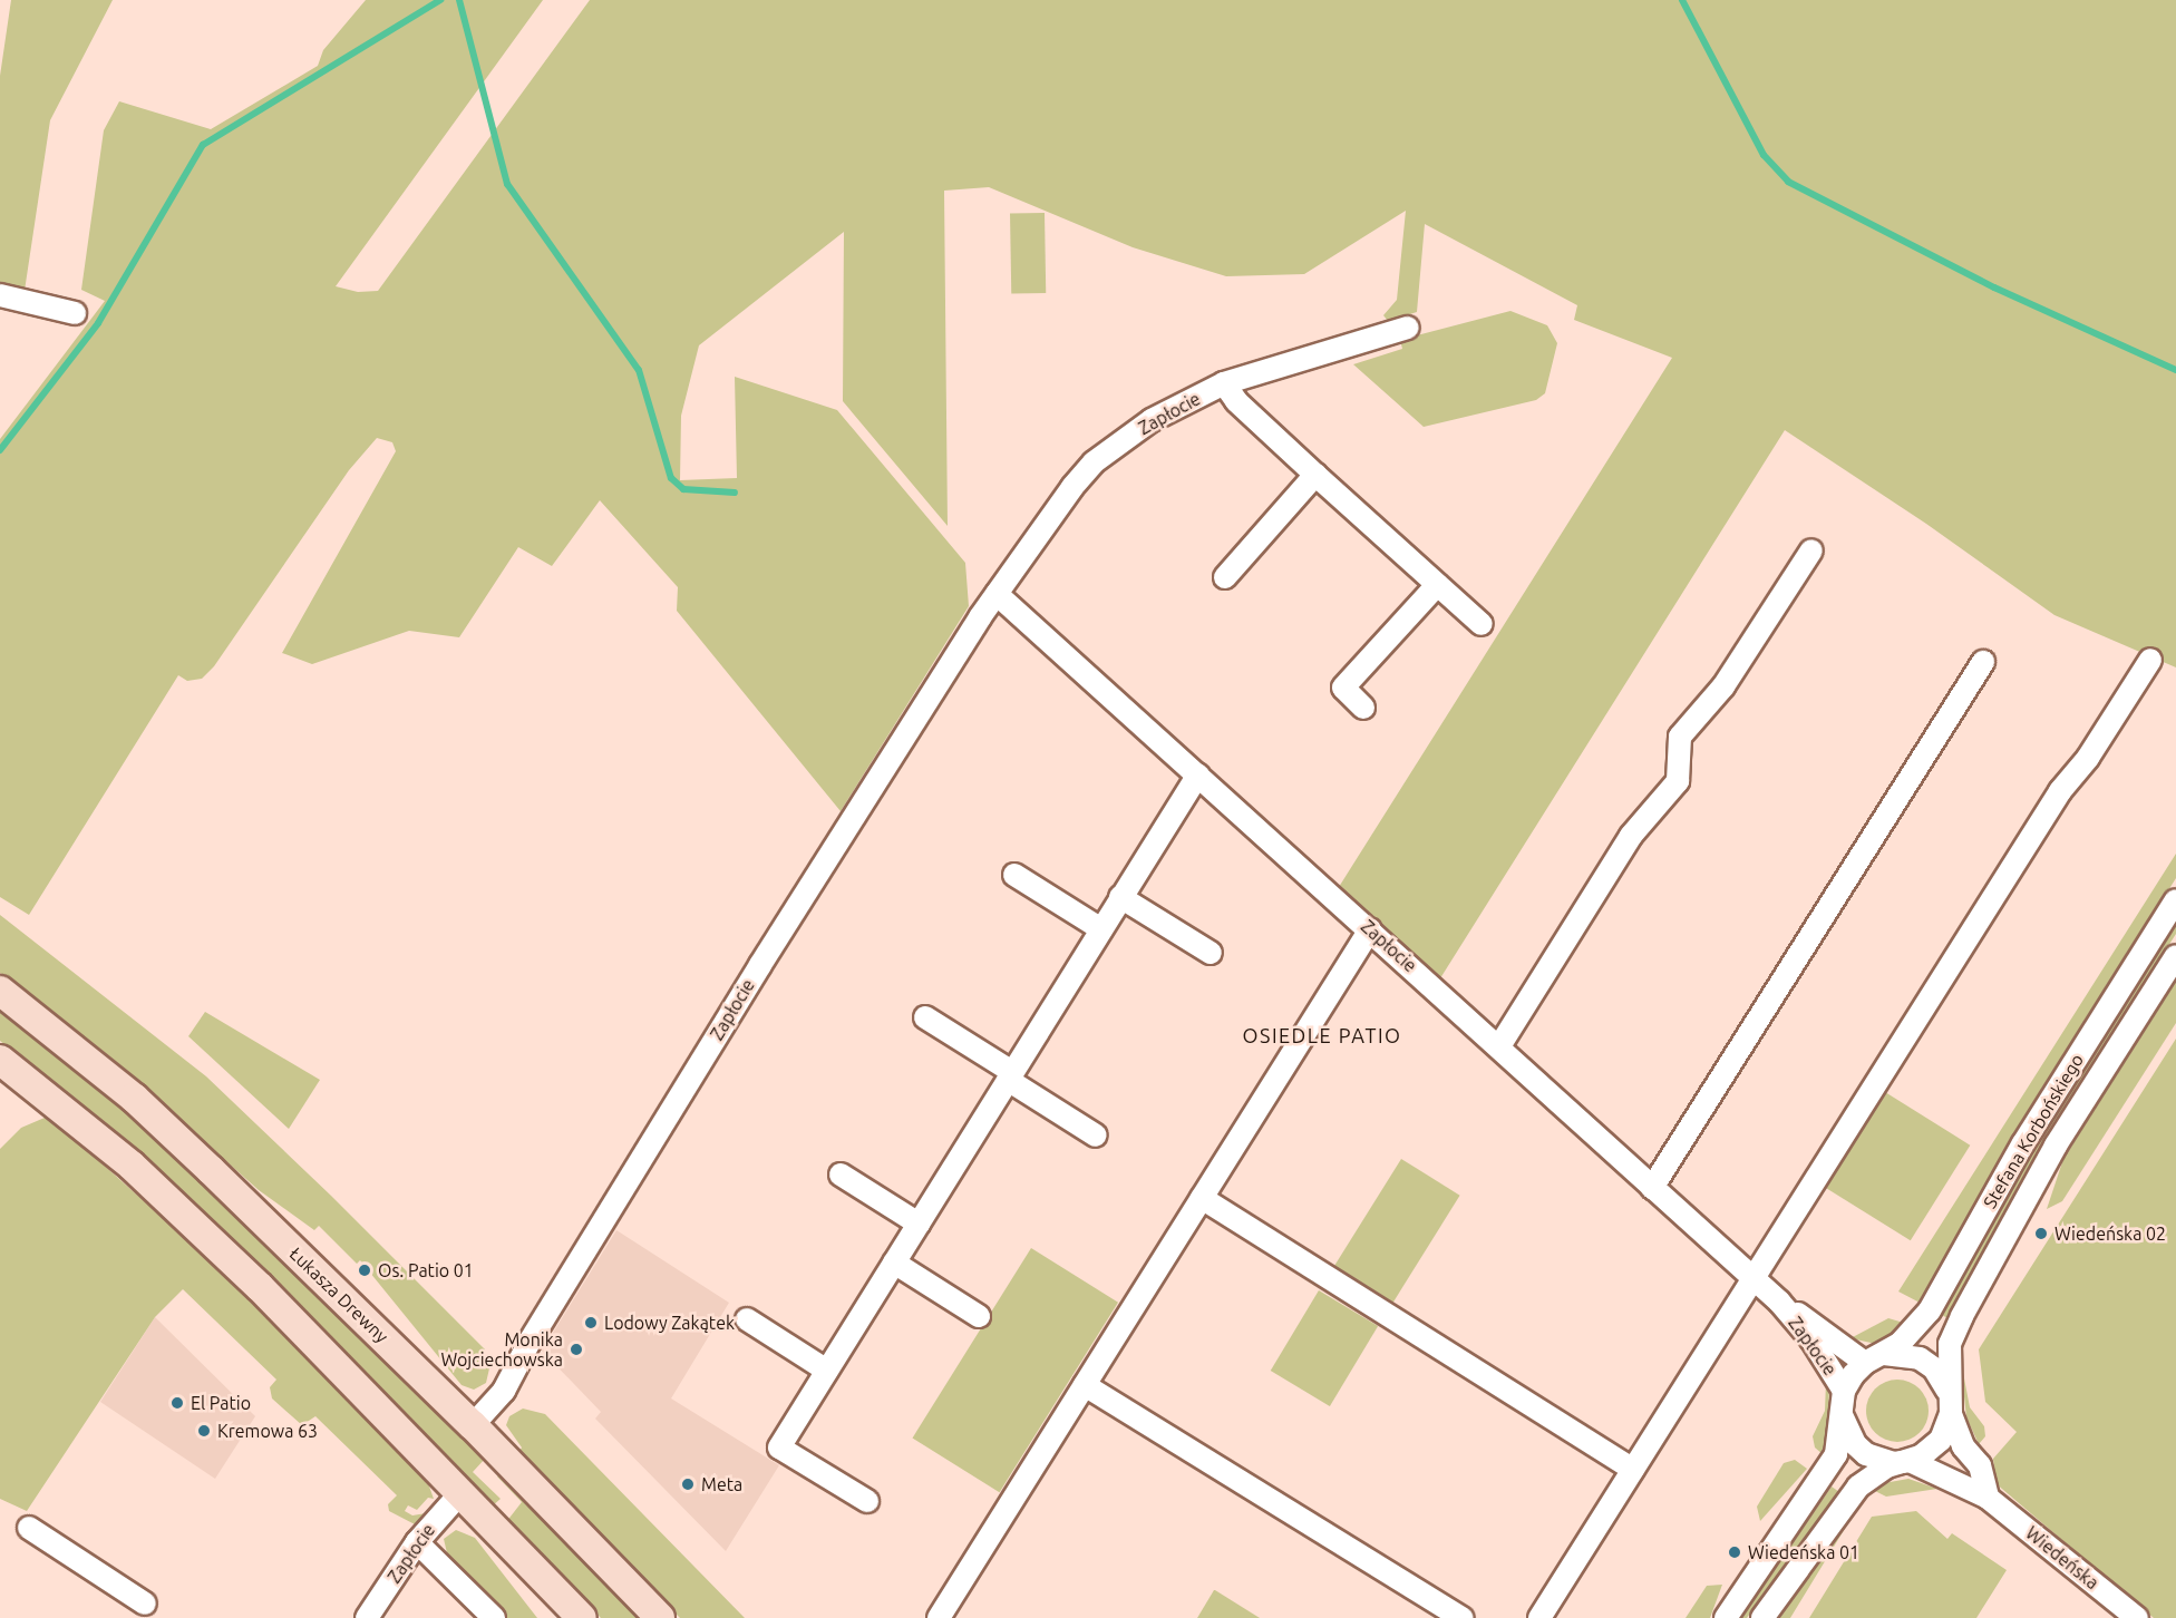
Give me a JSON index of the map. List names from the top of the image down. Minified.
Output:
{"streets":{"main road":["Łukasza Drewny"],"street":["Zapłocie","Stefana Korbońskiego","Wiedeńska"]},"crossings":[["Zapłocie","Stefana Korbońskiego"],["Zapłocie","Łukasza Drewny"],["Zapłocie","Wiedeńska"],["Stefana Korbońskiego","Wiedeńska"]],"districts":["OSIEDLE PATIO"],"places":["Wiedeńska 02","Os. Patio 01","Lodowy Zakątek","Monika Wojciechowska","El Patio","Kremowa 63","Meta","Wiedeńska 01"]}
